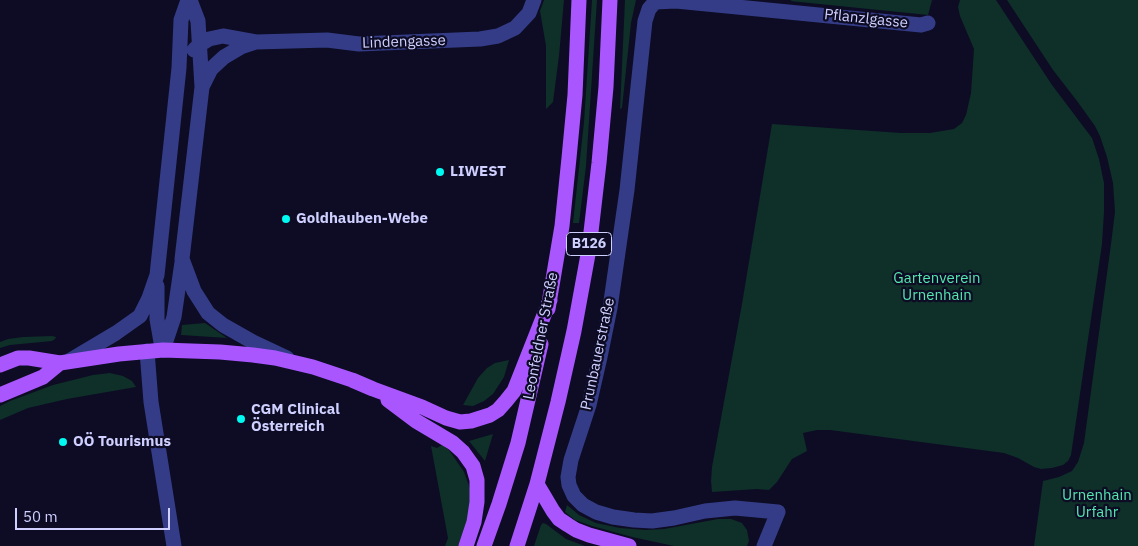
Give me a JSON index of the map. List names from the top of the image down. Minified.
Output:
{"streets":{"main road":["B126","Leonfeldner Straße"],"street":["Pflanzlgasse","Lindengasse","Prunbauerstraße"]},"crossings":[["Pflanzlgasse","Prunbauerstraße"],["B126","Leonfeldner Straße"]],"parks":["Gartenverein Urnenhain","Urnenhain Urfahr"],"places":["LIWEST","Goldhauben-Webe","CGM Clinical Österreich","OÖ Tourismus"],"scale_bar":"50 m"}
